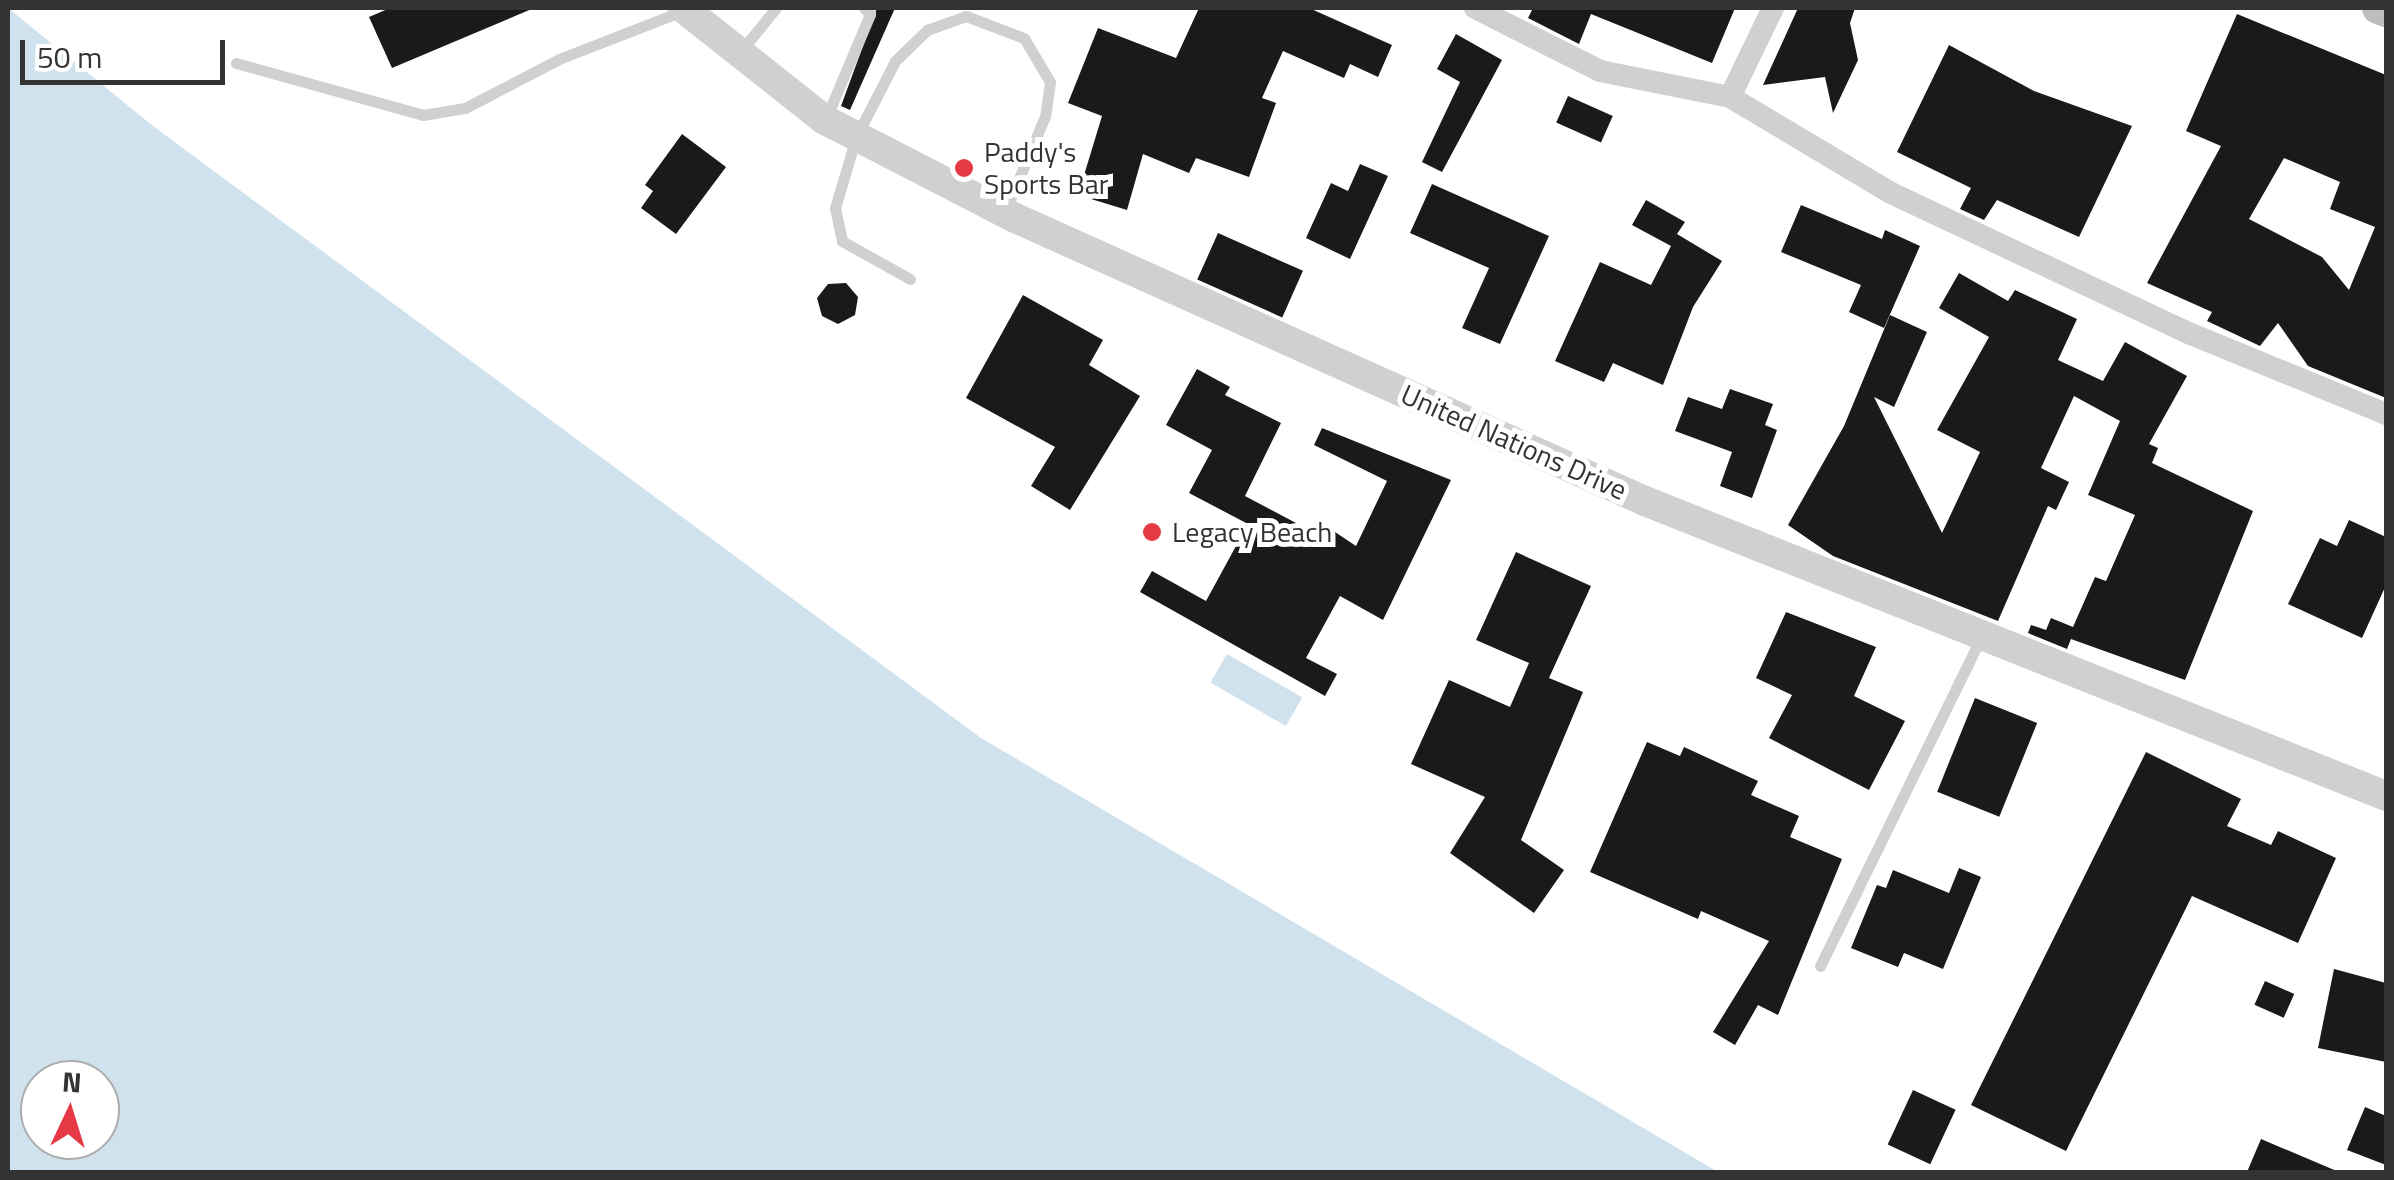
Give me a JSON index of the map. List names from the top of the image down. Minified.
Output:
{"streets":{"street":["United Nations Drive"]},"places":["Paddy's Sports Bar","Legacy Beach"],"scale_bar":"50 m","north":"top"}
